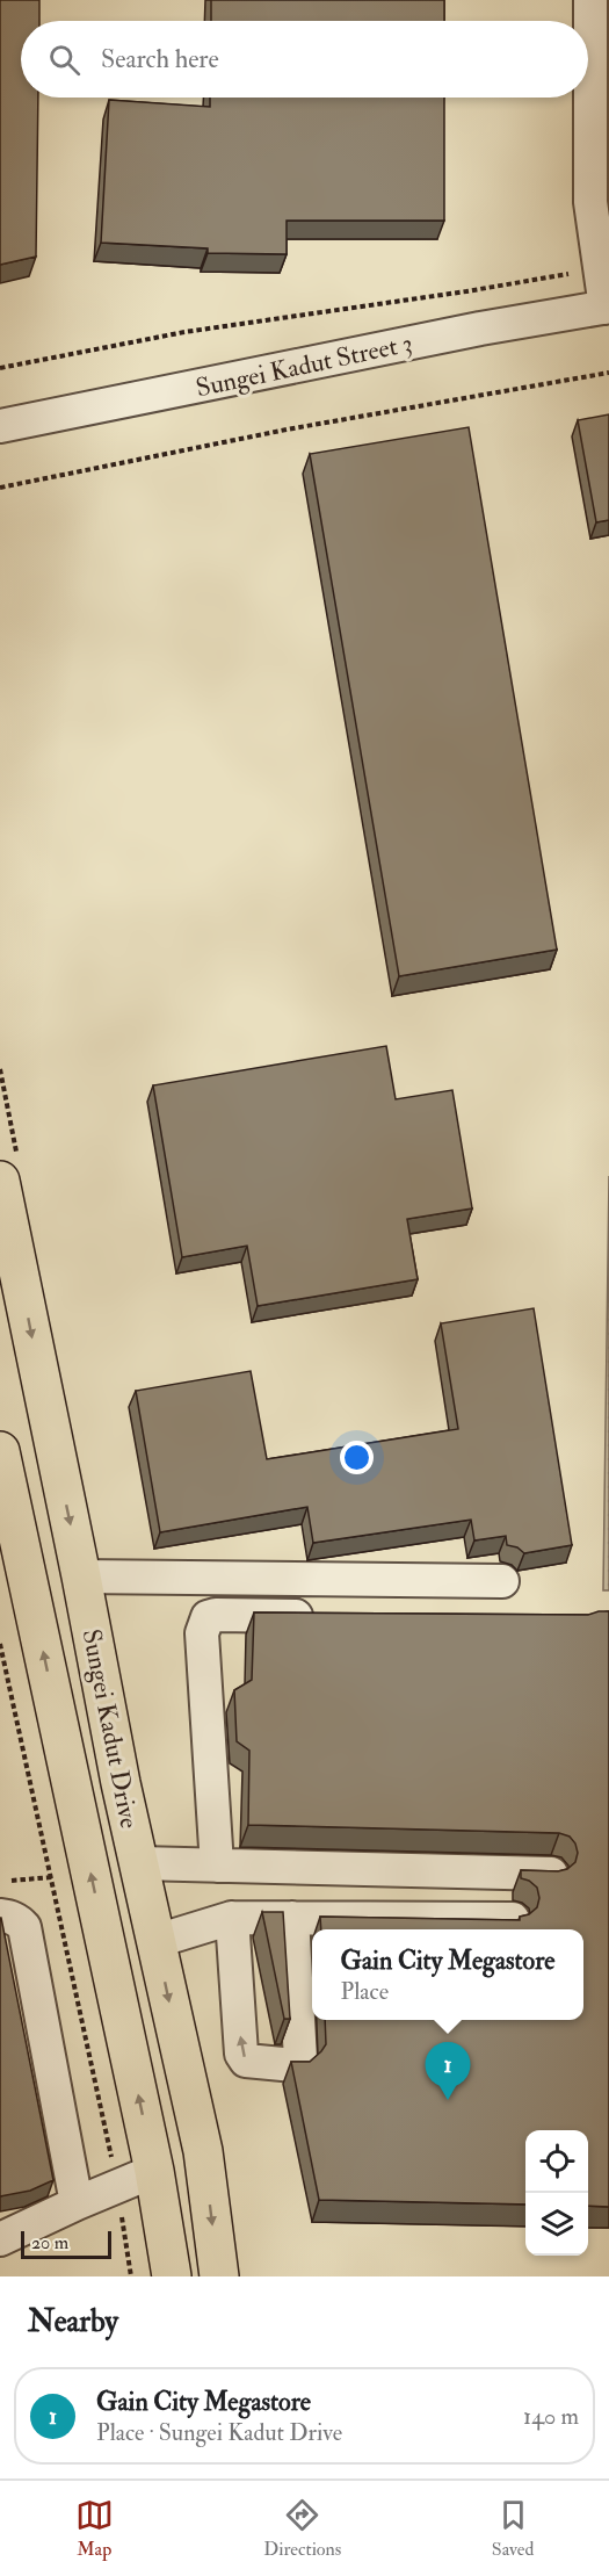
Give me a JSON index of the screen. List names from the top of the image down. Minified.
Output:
{"streets":{"main road":["Sungei Kadut Drive"],"street":["Sungei Kadut Street 3"]},"scale_bar":"20 m","page":{"search":"Search here","popup":["Gain City Megastore","Place"],"pins":"1","scale":"20 m","heading":"Nearby","list":[{"mark":"1","name":"Gain City Megastore","note":"Place · Sungei Kadut Drive","value":"140 m"}],"nav":["Map","Directions","Saved"]}}
